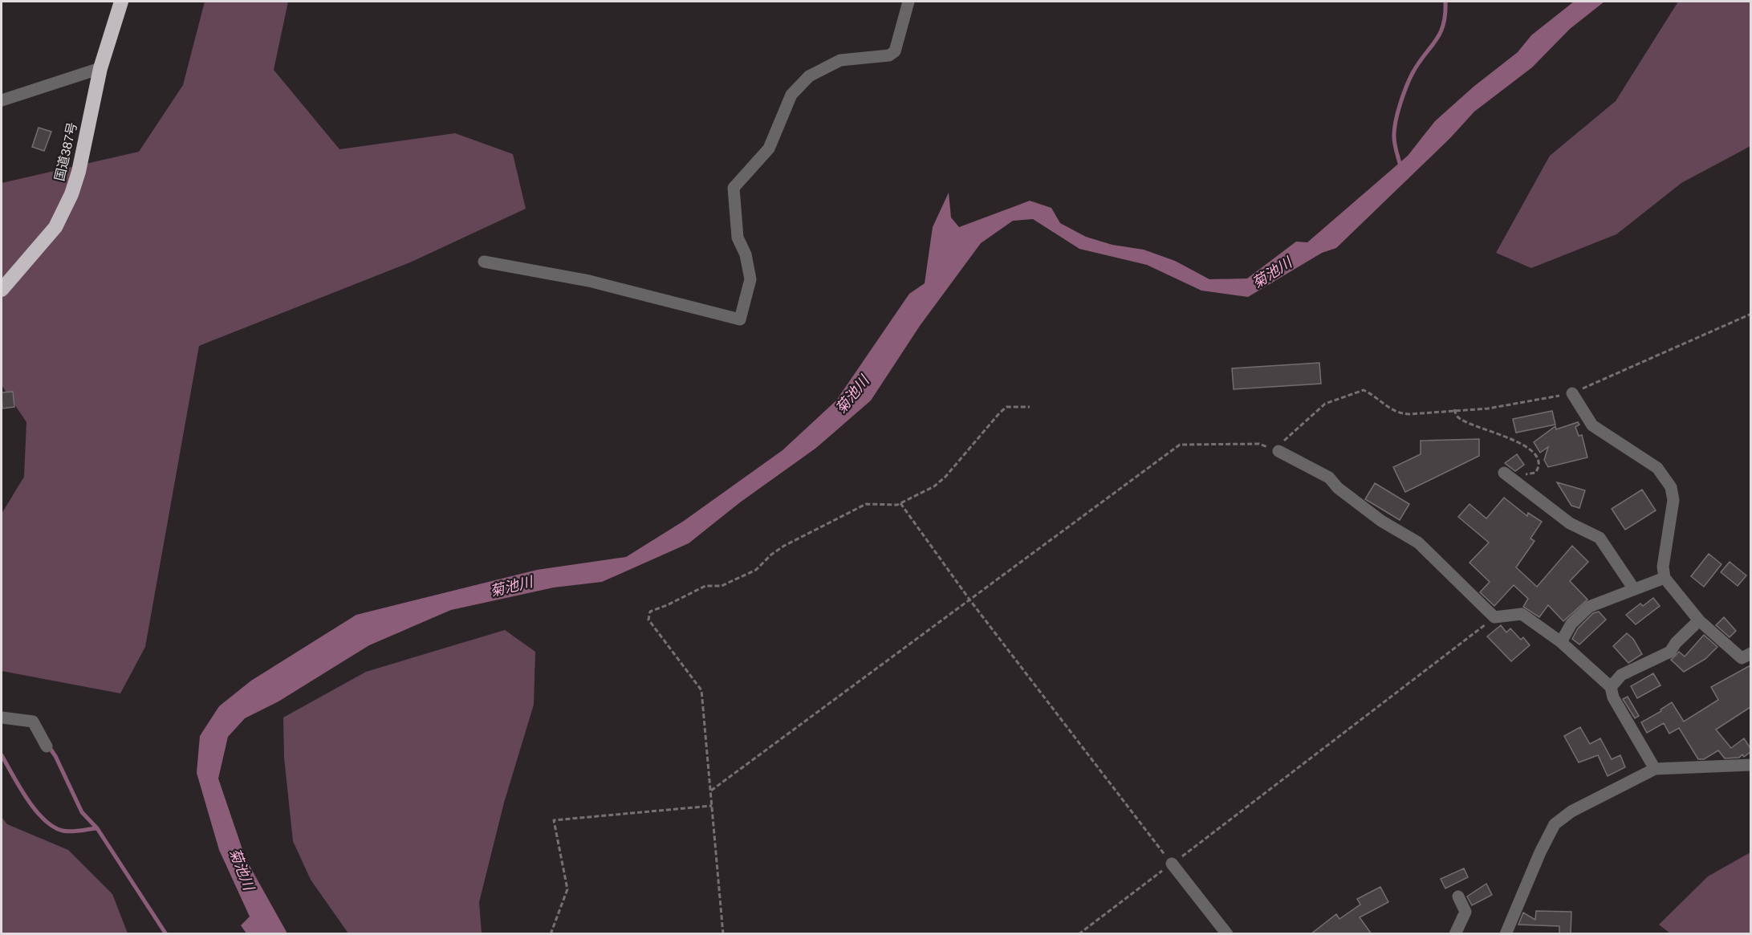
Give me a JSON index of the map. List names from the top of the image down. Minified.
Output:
{"streets":{"highway":["国道387号"]},"water":["菊池川"]}
